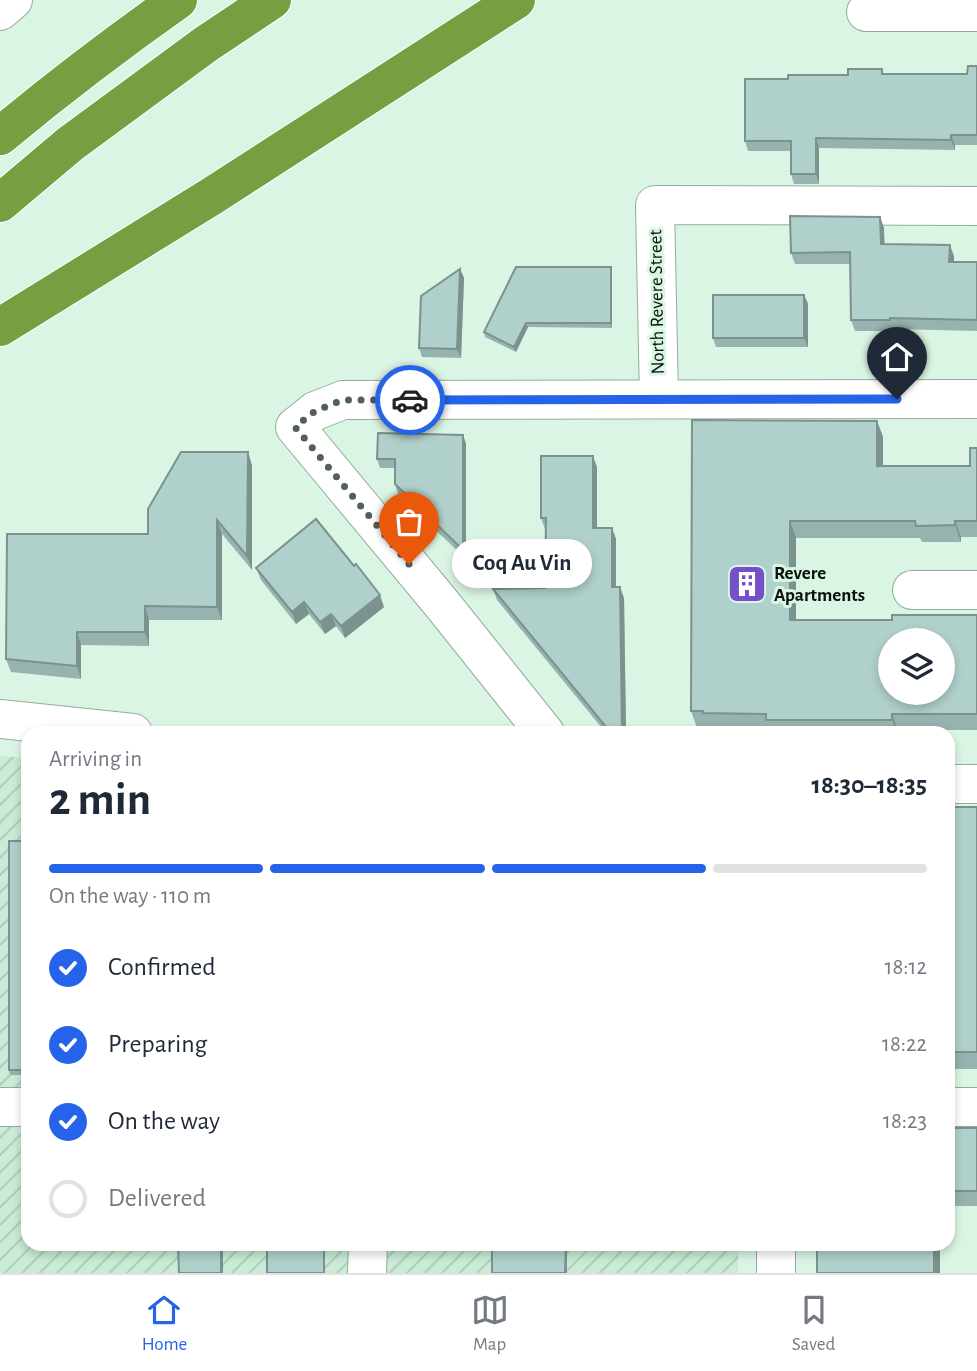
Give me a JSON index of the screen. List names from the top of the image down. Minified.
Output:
{"streets":{"street":["North Revere Street"]},"places":{"other":["Coq Au Vin"],"building":["Revere Apartments"]},"page":{"bubble":"Coq Au Vin","heading":["2 min","Arriving in","18:30–18:35"],"bar":"On the way · 110 m","list":[["Confirmed","18:12"],["Preparing","18:22"],["On the way","18:23"],"Delivered"],"tabs":["Home","Map","Saved"]}}
